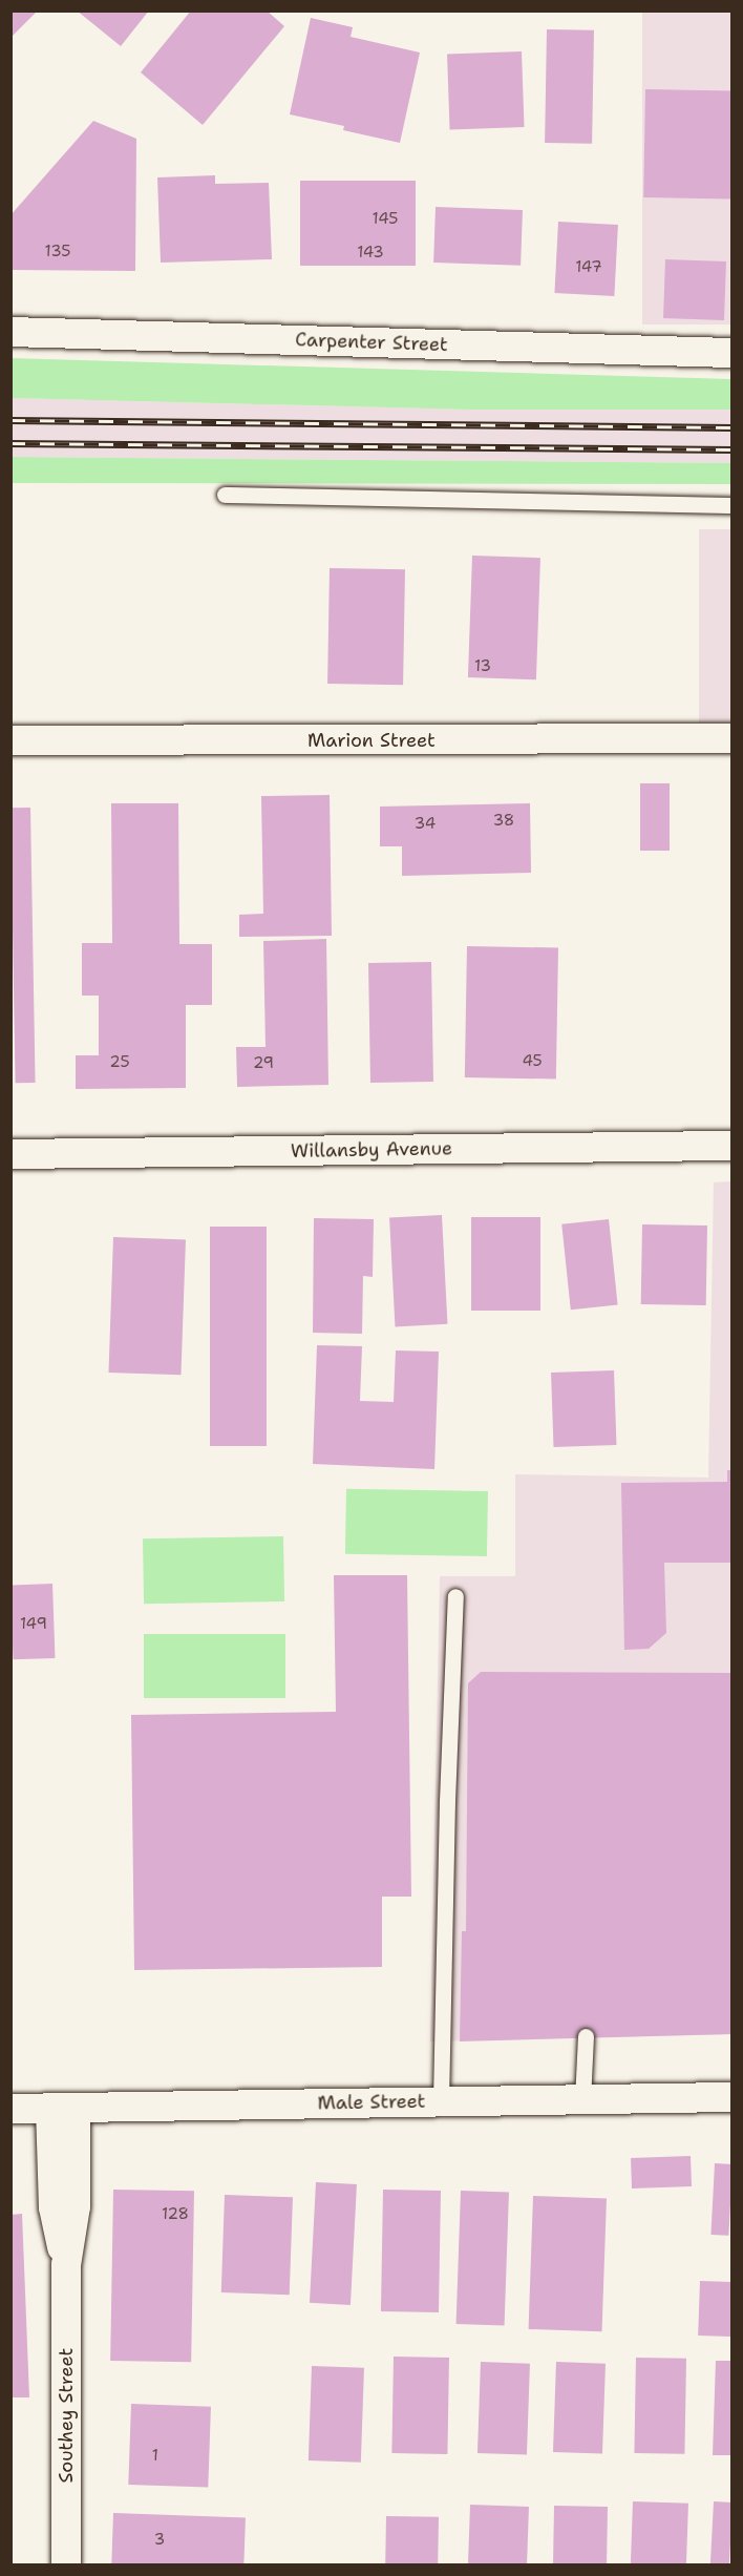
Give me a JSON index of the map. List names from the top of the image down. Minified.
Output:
{"streets":{"street":["Carpenter Street","Marion Street","Willansby Avenue","Male Street","Southey Street"]},"crossings":[["Male Street","Southey Street"]],"house_numbers":["145","135","143","147","13","38","34","45","25","29","149","128","1","3"]}
